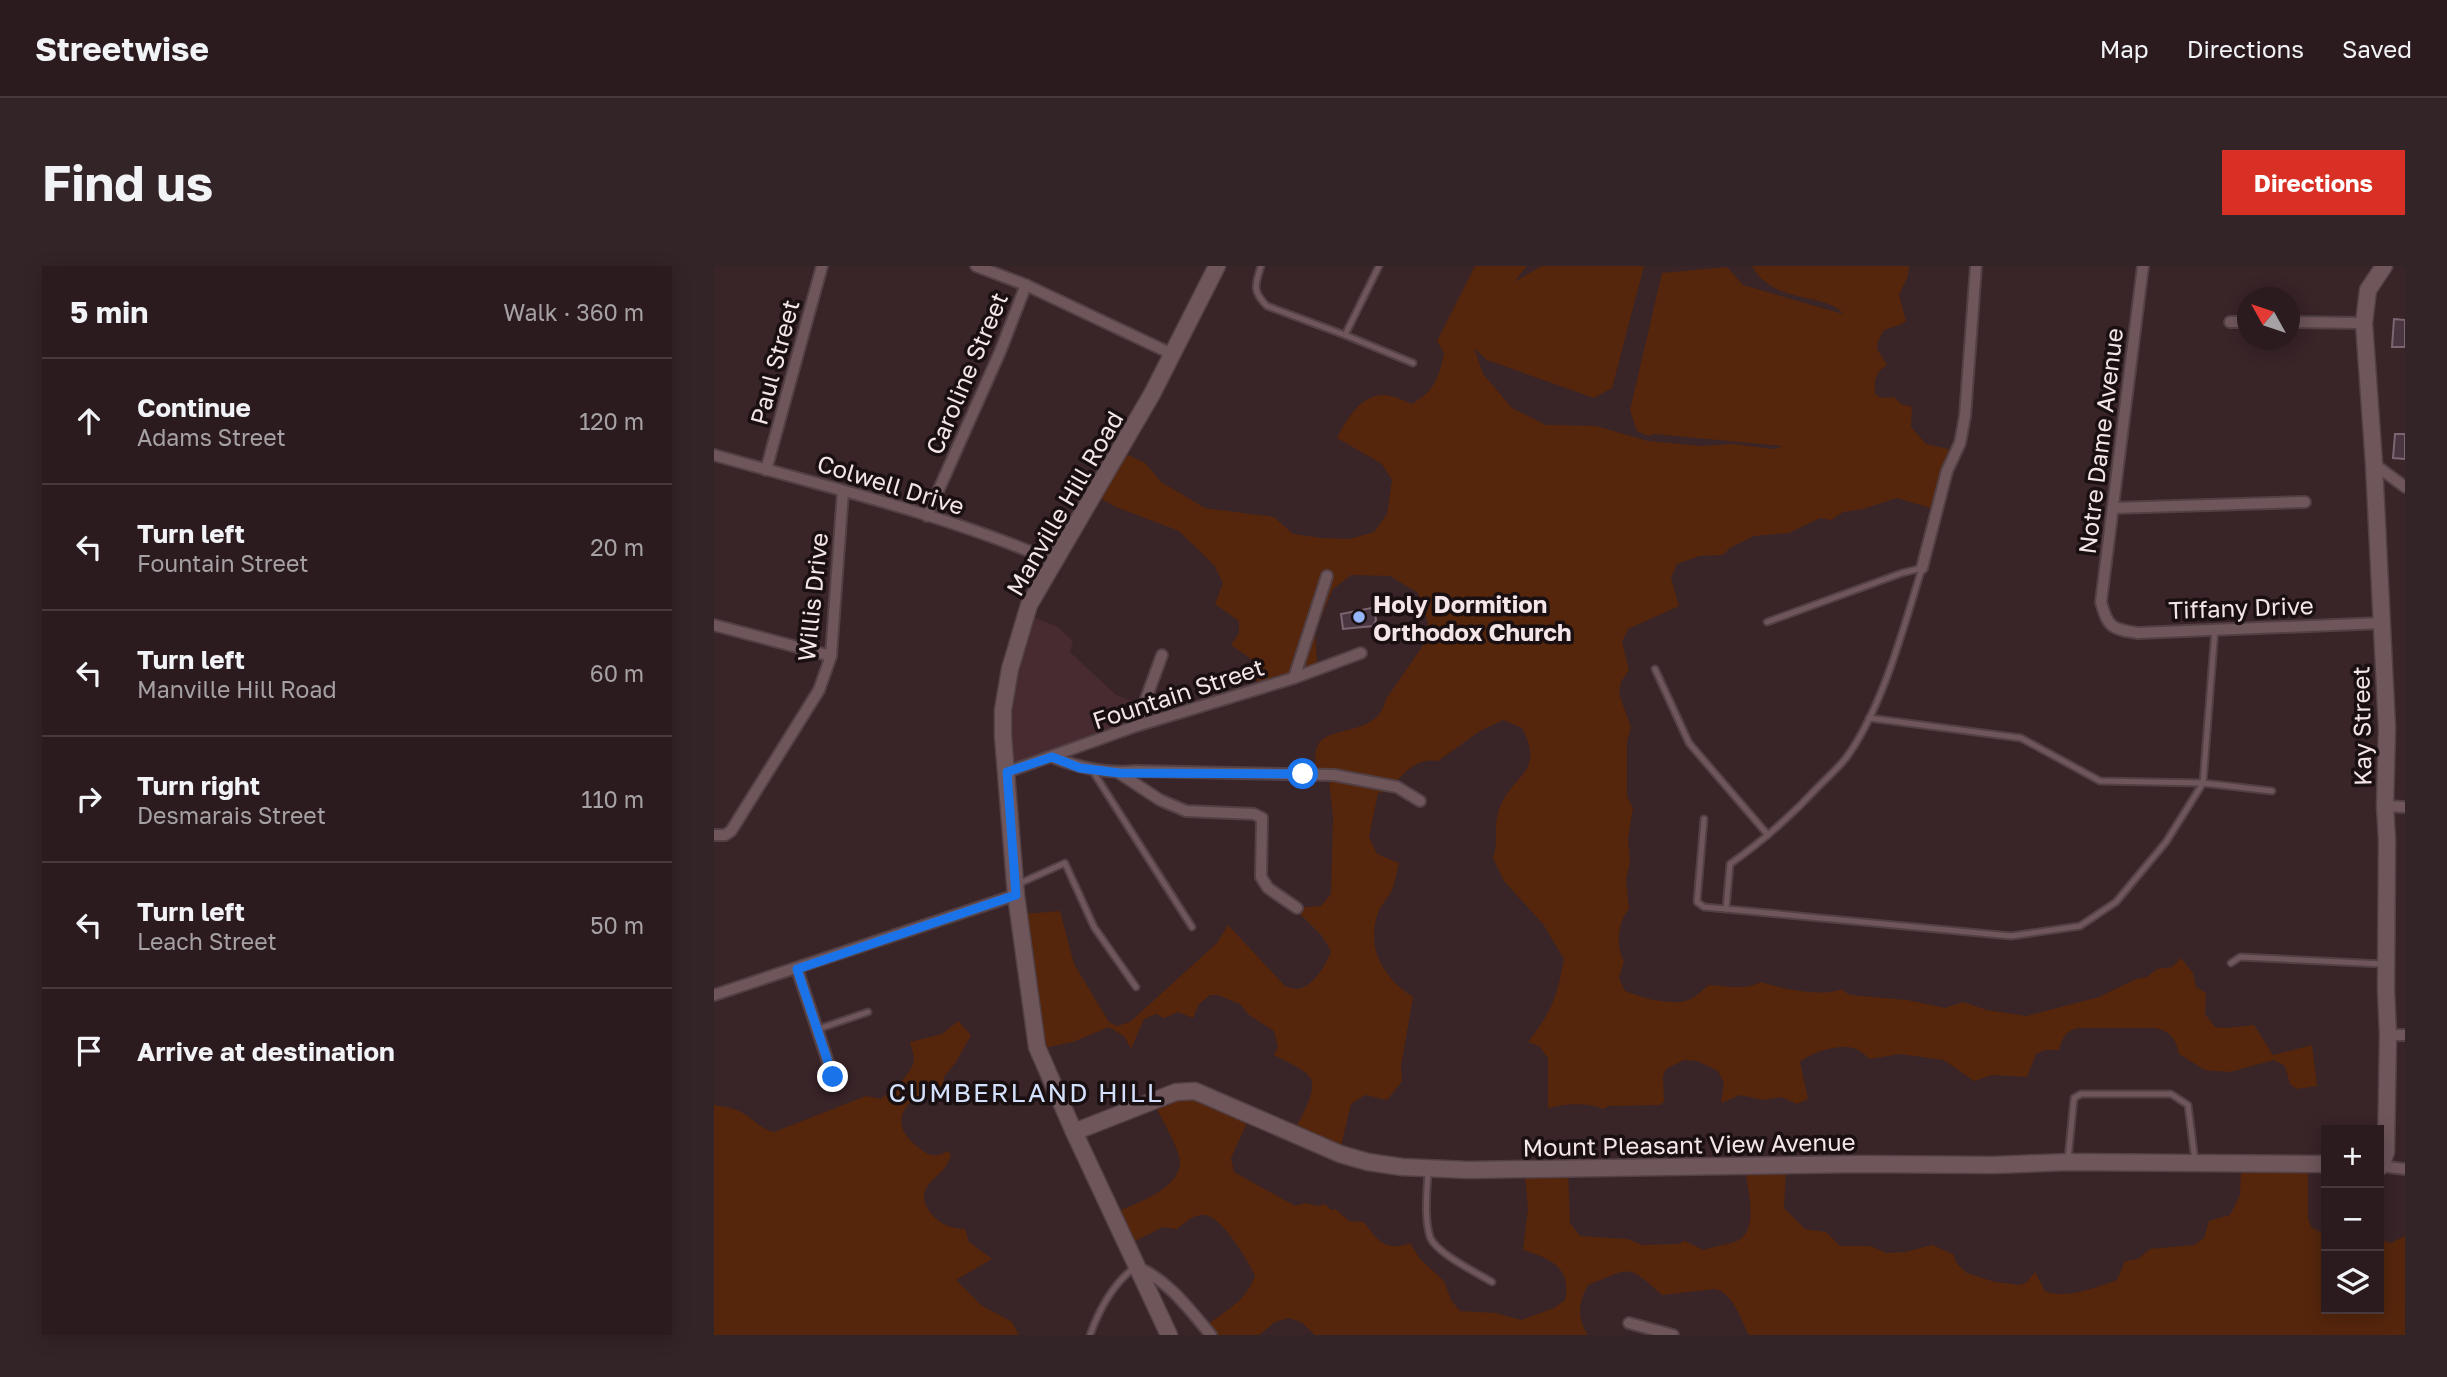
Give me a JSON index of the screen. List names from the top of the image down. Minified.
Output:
{"streets":{"street":["Paul Street","Caroline Street","Notre Dame Avenue","Colwell Drive","Manville Hill Road","Willis Drive","Tiffany Drive","Fountain Street","Kay Street","Mount Pleasant View Avenue"]},"crossings":[["Paul Street","Colwell Drive"],["Caroline Street","Colwell Drive"],["Notre Dame Avenue","Tiffany Drive"],["Colwell Drive","Manville Hill Road"],["Colwell Drive","Willis Drive"],["Manville Hill Road","Fountain Street"],["Manville Hill Road","Mount Pleasant View Avenue"],["Tiffany Drive","Kay Street"]],"districts":["CUMBERLAND HILL"],"places":["Holy Dormition Orthodox Church"],"north":"top left","page":{"header":"Streetwise","nav":["Map","Directions","Saved"],"buttons":"Directions","title":"Find us","heading":["5 min","Walk · 360 m"],"list":[["Continue","Adams Street","120 m"],["Turn left","Fountain Street","20 m"],["Turn left","Manville Hill Road","60 m"],["Turn right","Desmarais Street","110 m"],["Turn left","Leach Street","50 m"],"Arrive at destination"],"map_buttons":["+","−"]}}
